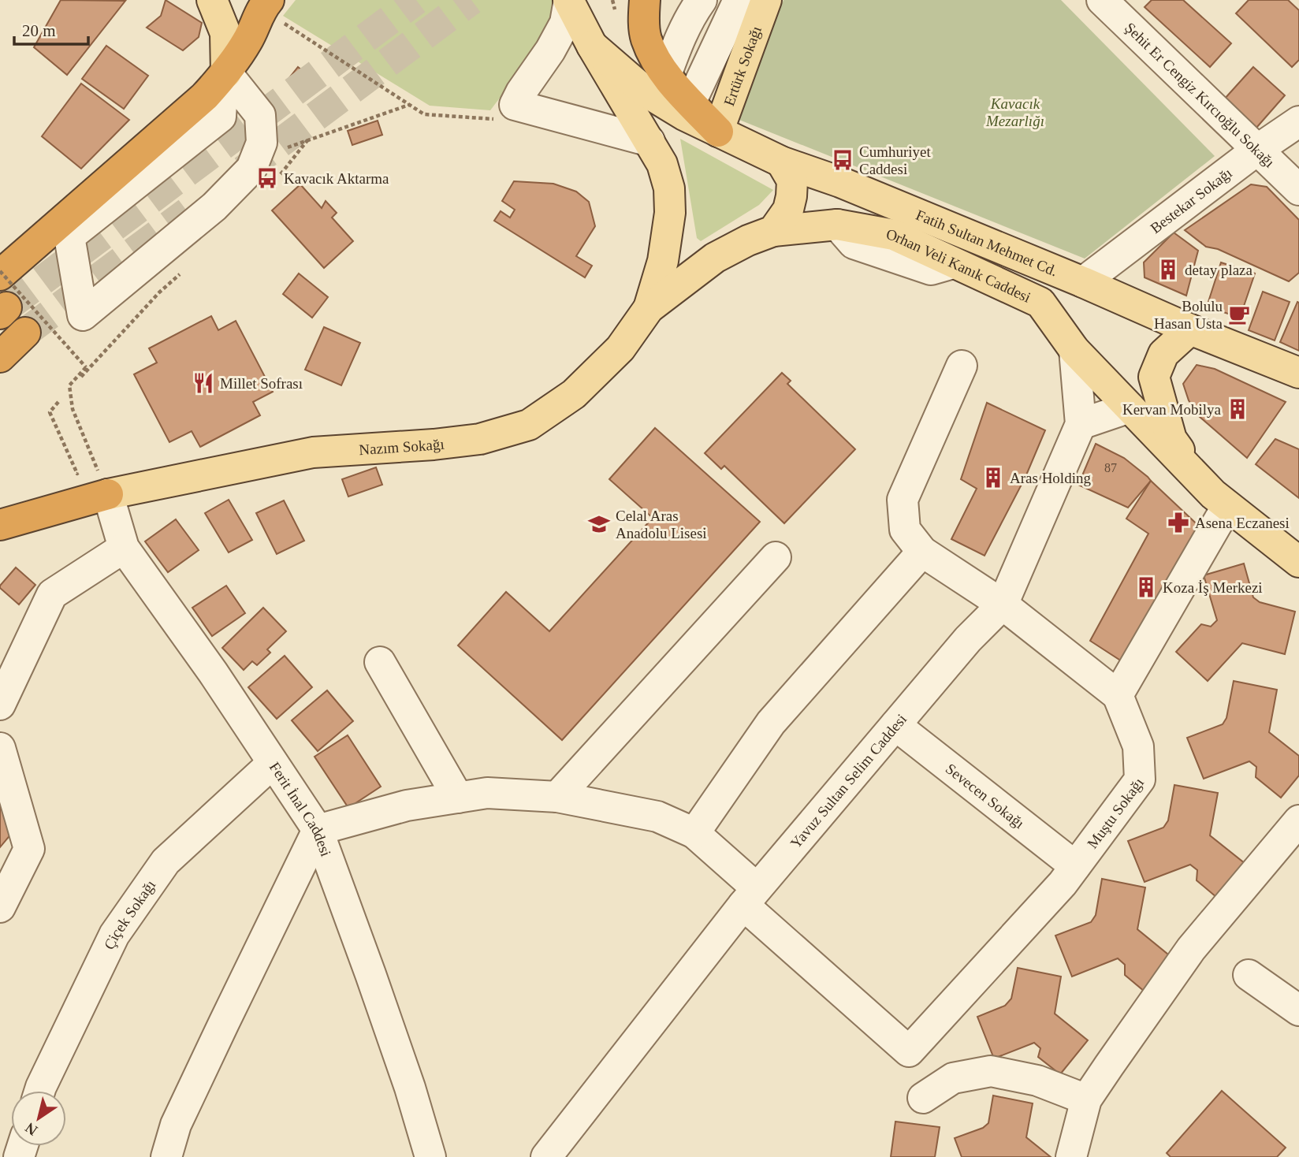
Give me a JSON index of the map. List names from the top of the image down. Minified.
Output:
{"streets":{"main road":["Ertürk Sokağı","Fatih Sultan Mehmet Cd.","Orhan Veli Kanık Caddesi","Nazım Sokağı"],"street":["Şehit Er Cengiz Kırcıoğlu Sokağı","Bestekar Sokağı","Yavuz Sultan Selim Caddesi","Sevecen Sokağı","Ferit İnal Caddesi","Muştu Sokağı","Çiçek Sokağı"]},"crossings":[["Ertürk Sokağı","Fatih Sultan Mehmet Cd."],["Şehit Er Cengiz Kırcıoğlu Sokağı","Bestekar Sokağı"],["Bestekar Sokağı","Fatih Sultan Mehmet Cd."],["Orhan Veli Kanık Caddesi","Nazım Sokağı"],["Nazım Sokağı","Ferit İnal Caddesi"],["Yavuz Sultan Selim Caddesi","Sevecen Sokağı"],["Yavuz Sultan Selim Caddesi","Muştu Sokağı"],["Sevecen Sokağı","Muştu Sokağı"],["Ferit İnal Caddesi","Çiçek Sokağı"]],"parks":["Kavacık Mezarlığı"],"places":{"bus stop":["Cumhuriyet Caddesi","Kavacık Aktarma"],"building":["detay plaza","Kervan Mobilya","Aras Holding","Koza İş Merkezi"],"cafe":["Bolulu Hasan Usta"],"restaurant":["Millet Sofrası"],"pharmacy":["Asena Eczanesi"],"school or university":["Celal Aras Anadolu Lisesi"]},"house_numbers":["87"],"scale_bar":"20 m","north":"bottom left"}
